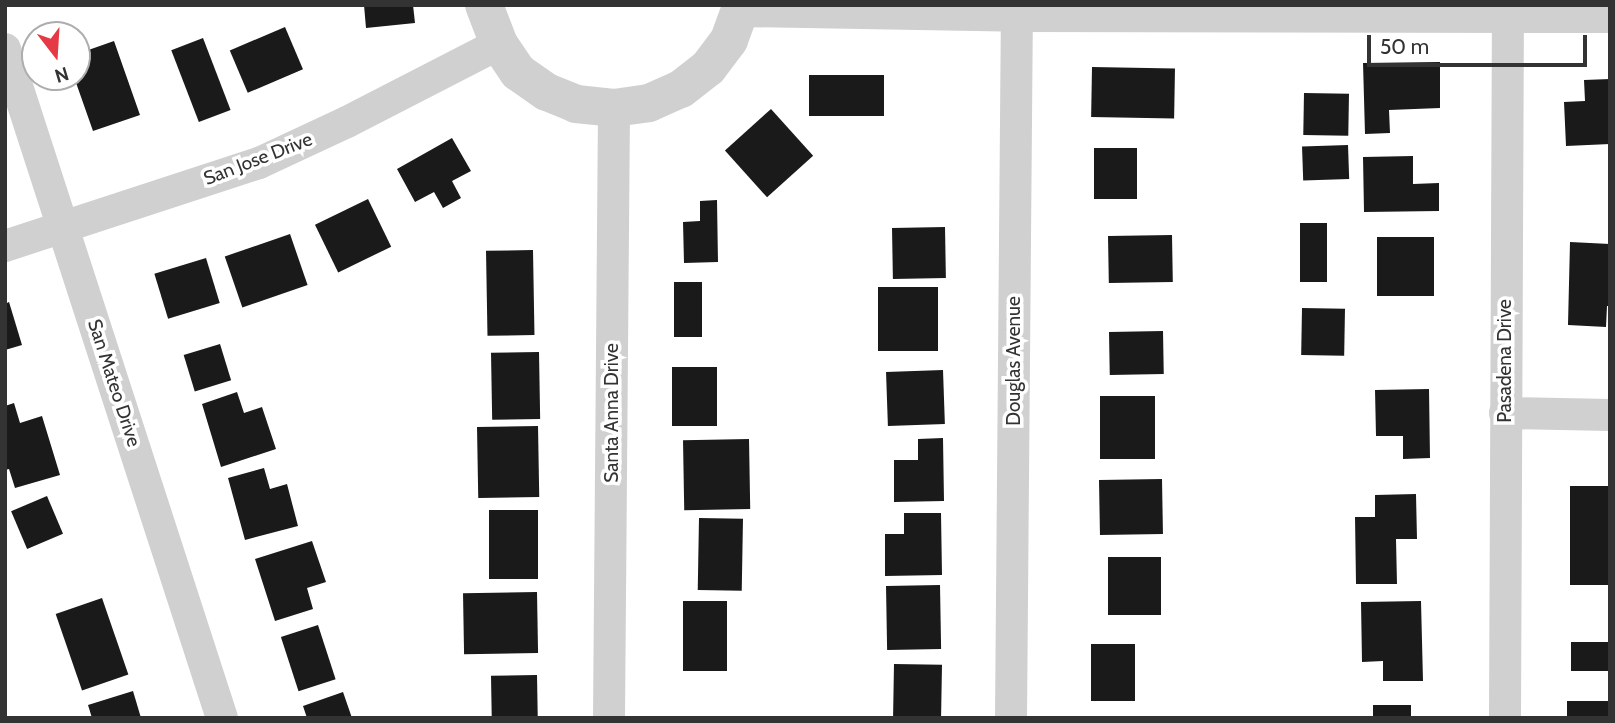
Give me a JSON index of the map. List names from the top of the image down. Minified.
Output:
{"streets":{"street":["San Jose Drive","Douglas Avenue","Pasadena Drive","San Mateo Drive","Santa Anna Drive"]},"crossings":[["San Jose Drive","San Mateo Drive"]],"scale_bar":"50 m","north":"bottom"}
